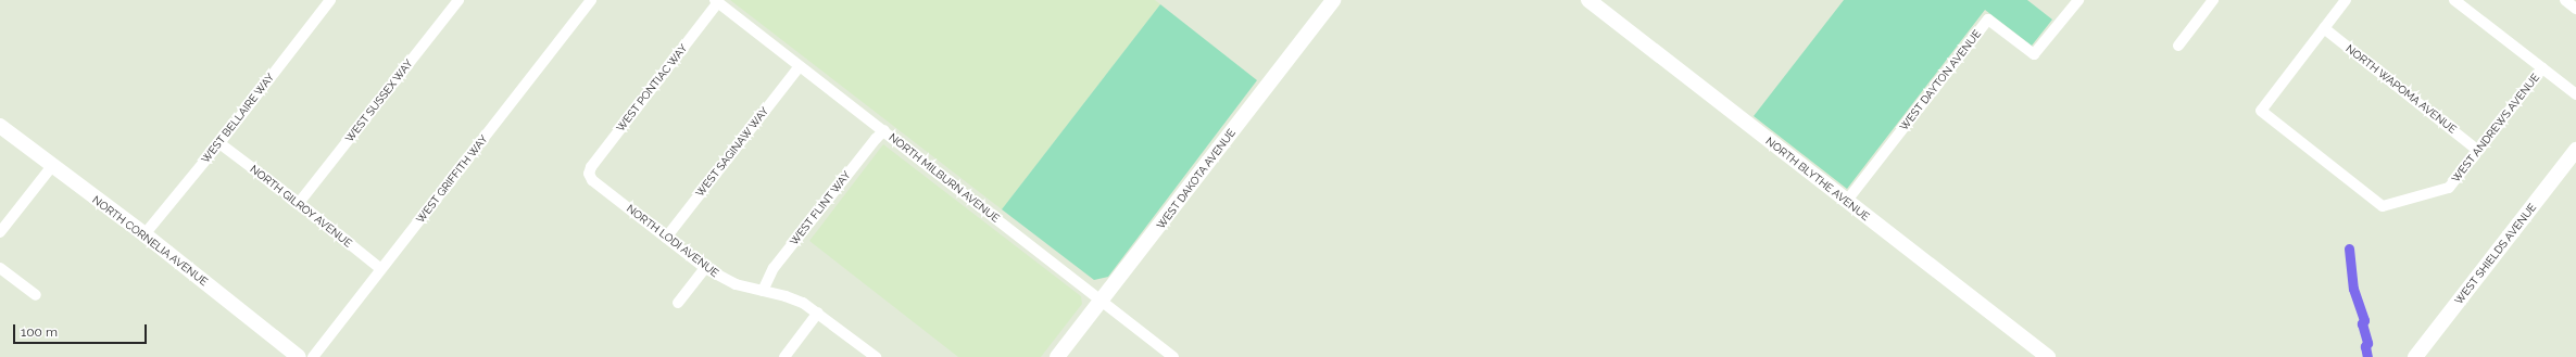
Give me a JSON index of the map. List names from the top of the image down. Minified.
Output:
{"streets":{"street":["WEST DAYTON AVENUE","WEST PONTIAC WAY","NORTH WAPOMA AVENUE","WEST SUSSEX WAY","WEST BELLAIRE WAY","WEST ANDREWS AVENUE","WEST SAGINAW WAY","NORTH MILBURN AVENUE","WEST GRIFFITH WAY","WEST DAKOTA AVENUE","NORTH BLYTHE AVENUE","NORTH GILROY AVENUE","WEST FLINT WAY","NORTH CORNELIA AVENUE","NORTH LODI AVENUE","WEST SHIELDS AVENUE"]},"crossings":[["WEST DAYTON AVENUE","NORTH BLYTHE AVENUE"],["WEST PONTIAC WAY","NORTH MILBURN AVENUE"],["WEST PONTIAC WAY","NORTH LODI AVENUE"],["NORTH WAPOMA AVENUE","WEST ANDREWS AVENUE"],["WEST SUSSEX WAY","NORTH GILROY AVENUE"],["WEST BELLAIRE WAY","NORTH GILROY AVENUE"],["WEST BELLAIRE WAY","NORTH CORNELIA AVENUE"],["WEST SAGINAW WAY","NORTH MILBURN AVENUE"],["WEST SAGINAW WAY","NORTH LODI AVENUE"],["NORTH MILBURN AVENUE","WEST DAKOTA AVENUE"],["NORTH MILBURN AVENUE","WEST FLINT WAY"],["WEST GRIFFITH WAY","NORTH GILROY AVENUE"],["WEST FLINT WAY","NORTH LODI AVENUE"]],"scale_bar":"100 m"}
